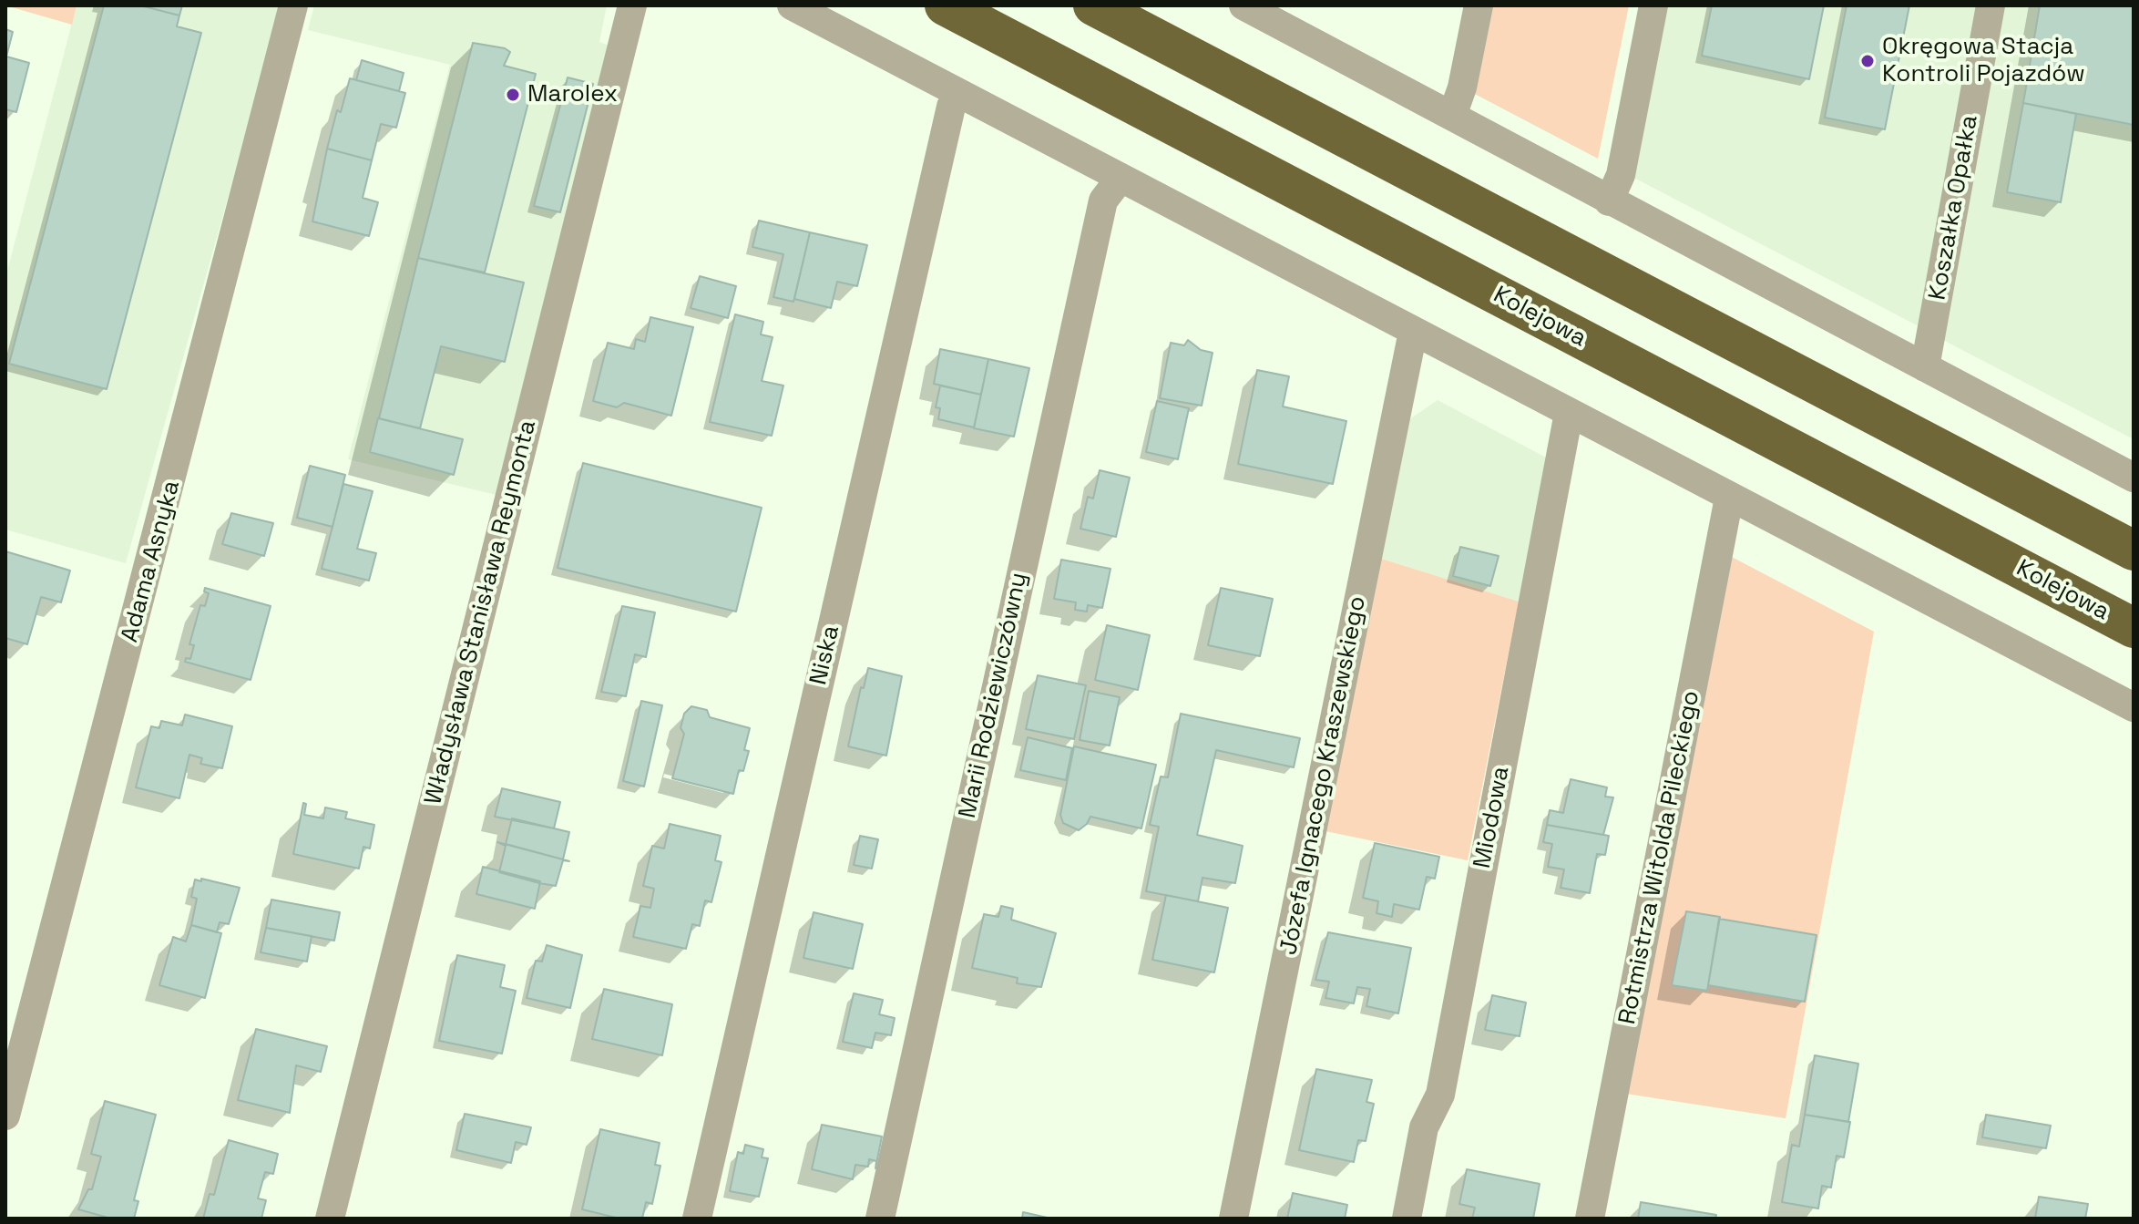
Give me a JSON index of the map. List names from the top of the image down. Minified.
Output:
{"streets":{"highway":["Kolejowa"],"street":["Koszałka Opałka","Adama Asnyka","Władysława Stanisława Reymonta","Niska","Marii Rodziewiczówny","Józefa Ignacego Kraszewskiego","Miodowa","Rotmistrza Witolda Pileckiego"]},"places":["Okręgowa Stacja Kontroli Pojazdów","Marolex"]}
